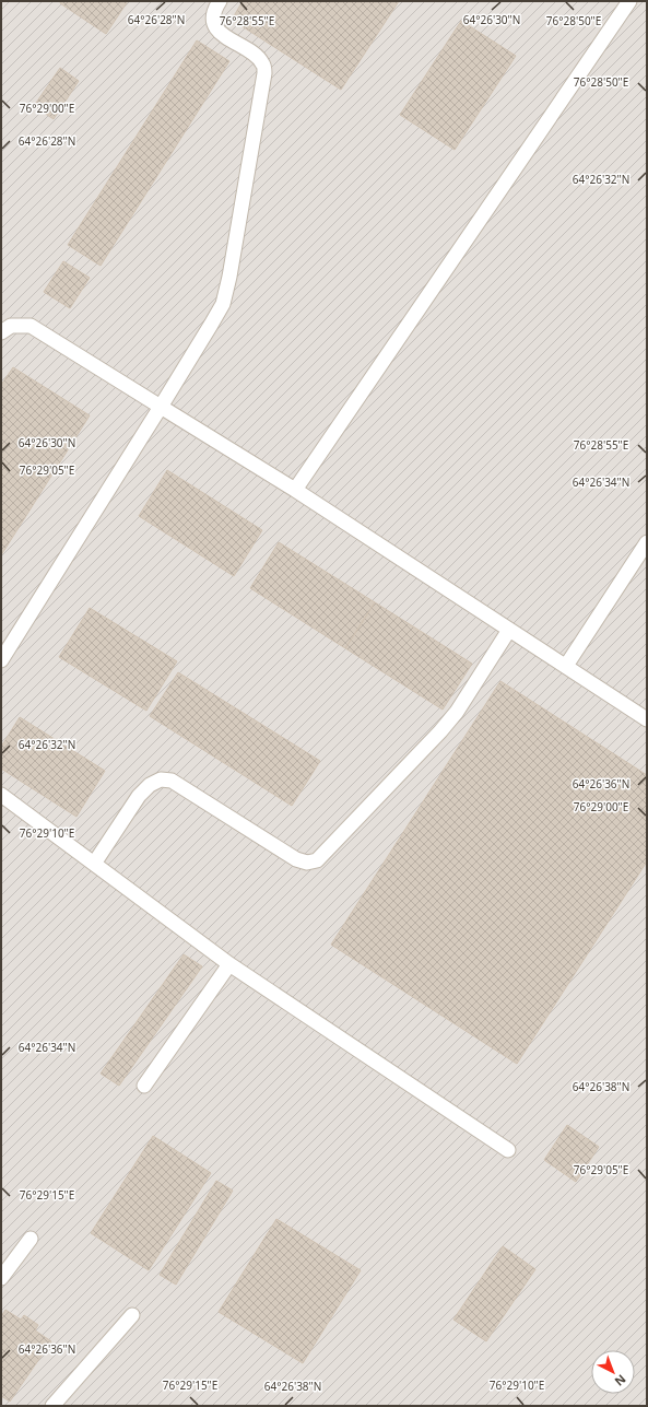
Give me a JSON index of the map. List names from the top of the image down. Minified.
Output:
{"north":"bottom right","coordinates":["64°26'28\"N","64°26'30\"N","76°28'55\"E","76°28'50\"E","76°29'00\"E","64°26'32\"N","76°29'05\"E","64°26'34\"N","64°26'36\"N","76°29'10\"E","64°26'38\"N","76°29'15\"E"]}
